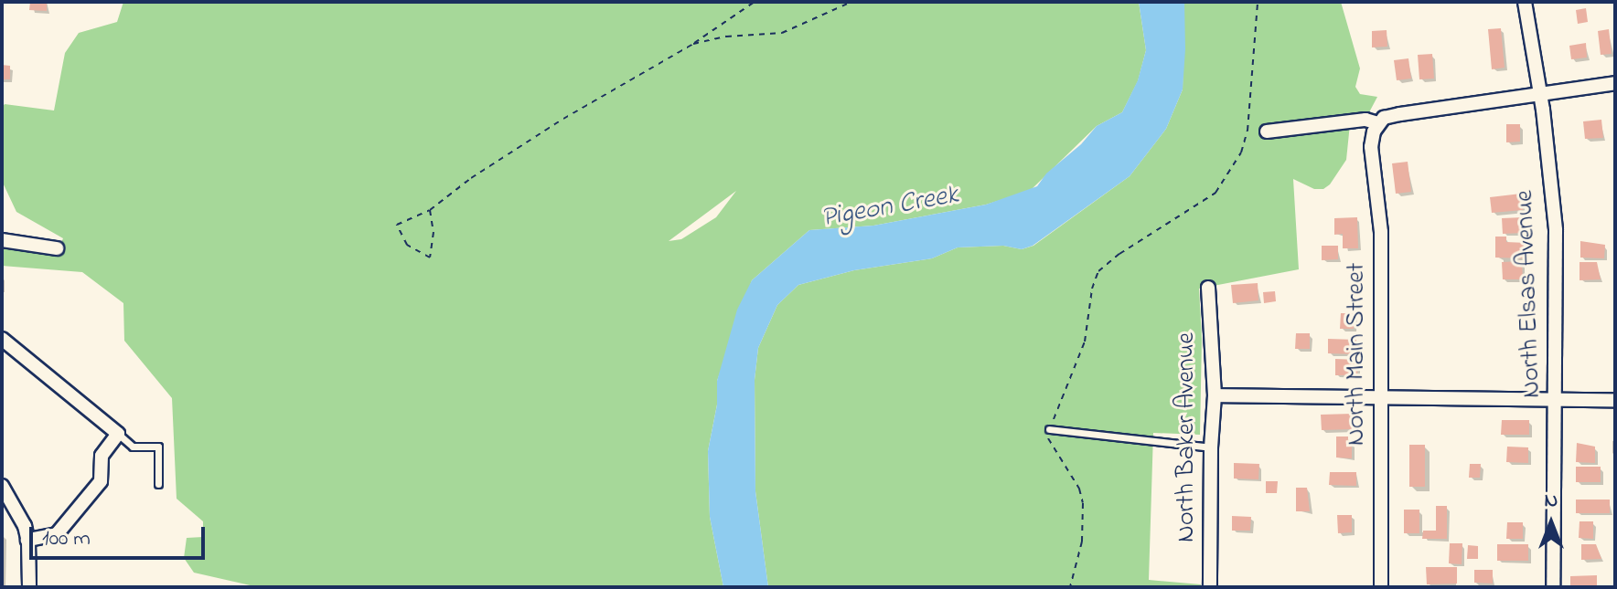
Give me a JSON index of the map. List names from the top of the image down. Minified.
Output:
{"streets":{"street":["North Elsas Avenue","North Main Street","North Baker Avenue"]},"water":["Pigeon Creek"],"scale_bar":"100 m","north":"top"}
